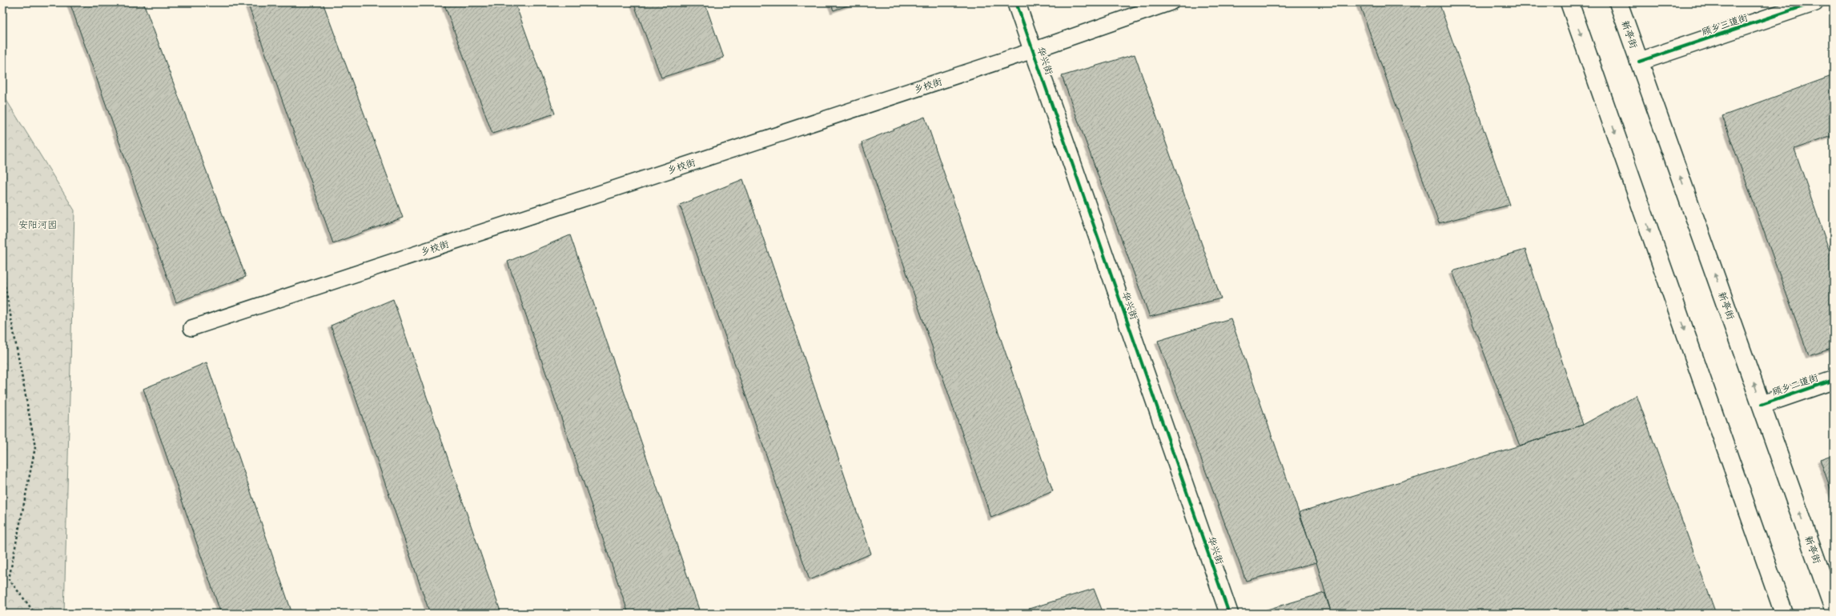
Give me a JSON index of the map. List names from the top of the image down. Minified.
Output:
{"streets":{"main road":["顾乡三道街","新亭街","华兴街","顾乡二道街"],"lane":["乡校街"]},"crossings":[["顾乡三道街","新亭街"],["新亭街","顾乡二道街"],["华兴街","乡校街"]],"parks":["安阳河园"]}
